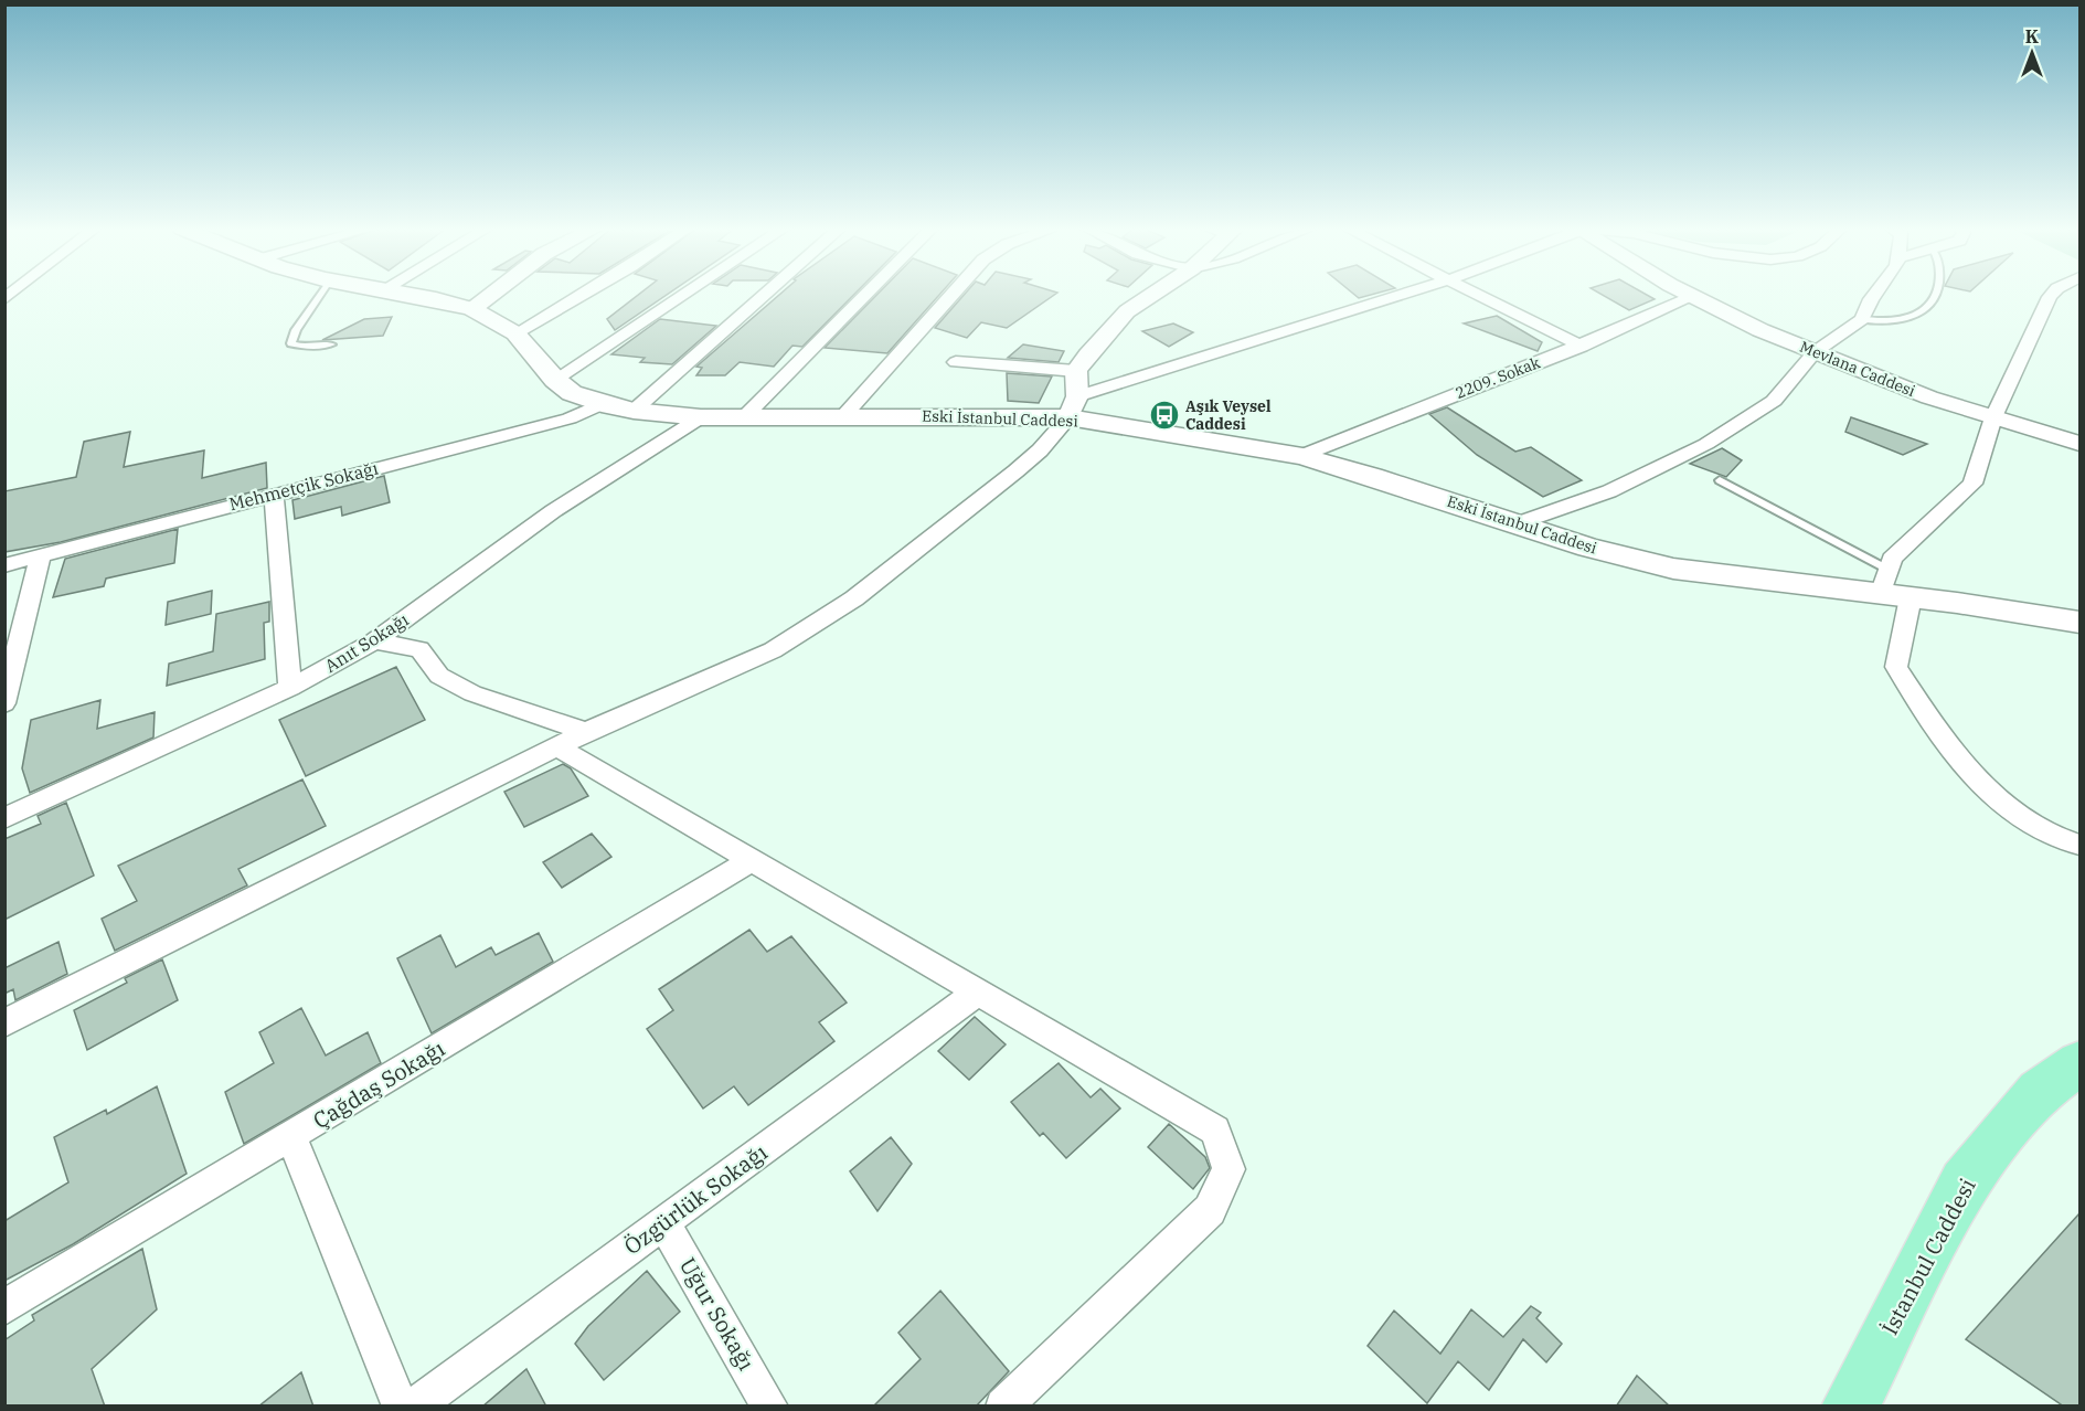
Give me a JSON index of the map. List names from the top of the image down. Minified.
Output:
{"streets":{"main road":["Eski İstanbul Caddesi","İstanbul Caddesi"],"street":["Mevlana Caddesi","2209. Sokak","Mehmetçik Sokağı","Anıt Sokağı","Çağdaş Sokağı","Özgürlük Sokağı","Uğur Sokağı"]},"crossings":[["Mevlana Caddesi","2209. Sokak"],["2209. Sokak","Eski İstanbul Caddesi"],["Eski İstanbul Caddesi","Mehmetçik Sokağı"],["Eski İstanbul Caddesi","Anıt Sokağı"],["Özgürlük Sokağı","Uğur Sokağı"]],"places":{"bus stop":["Aşık Veysel Caddesi"]},"north":"top"}
